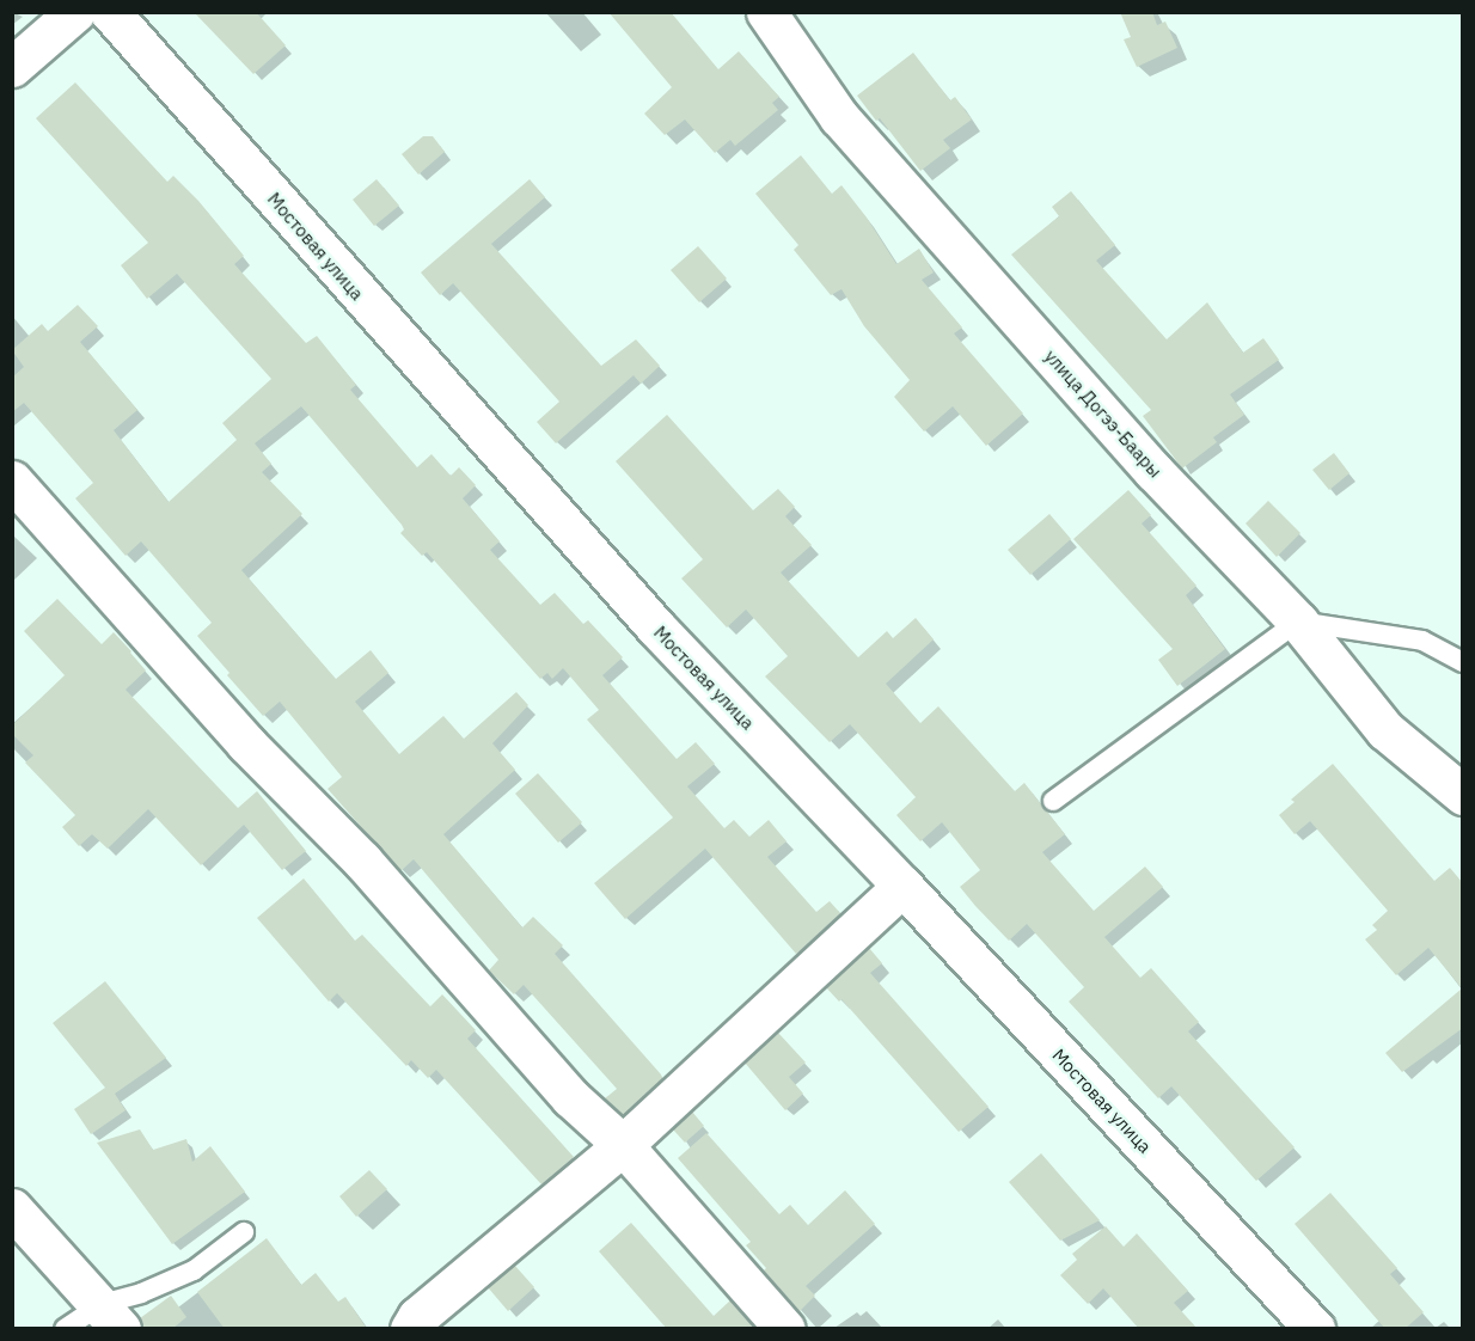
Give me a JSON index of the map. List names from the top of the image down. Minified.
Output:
{"streets":{"street":["Мостовая улица","улица Догээ-Баары"]}}
